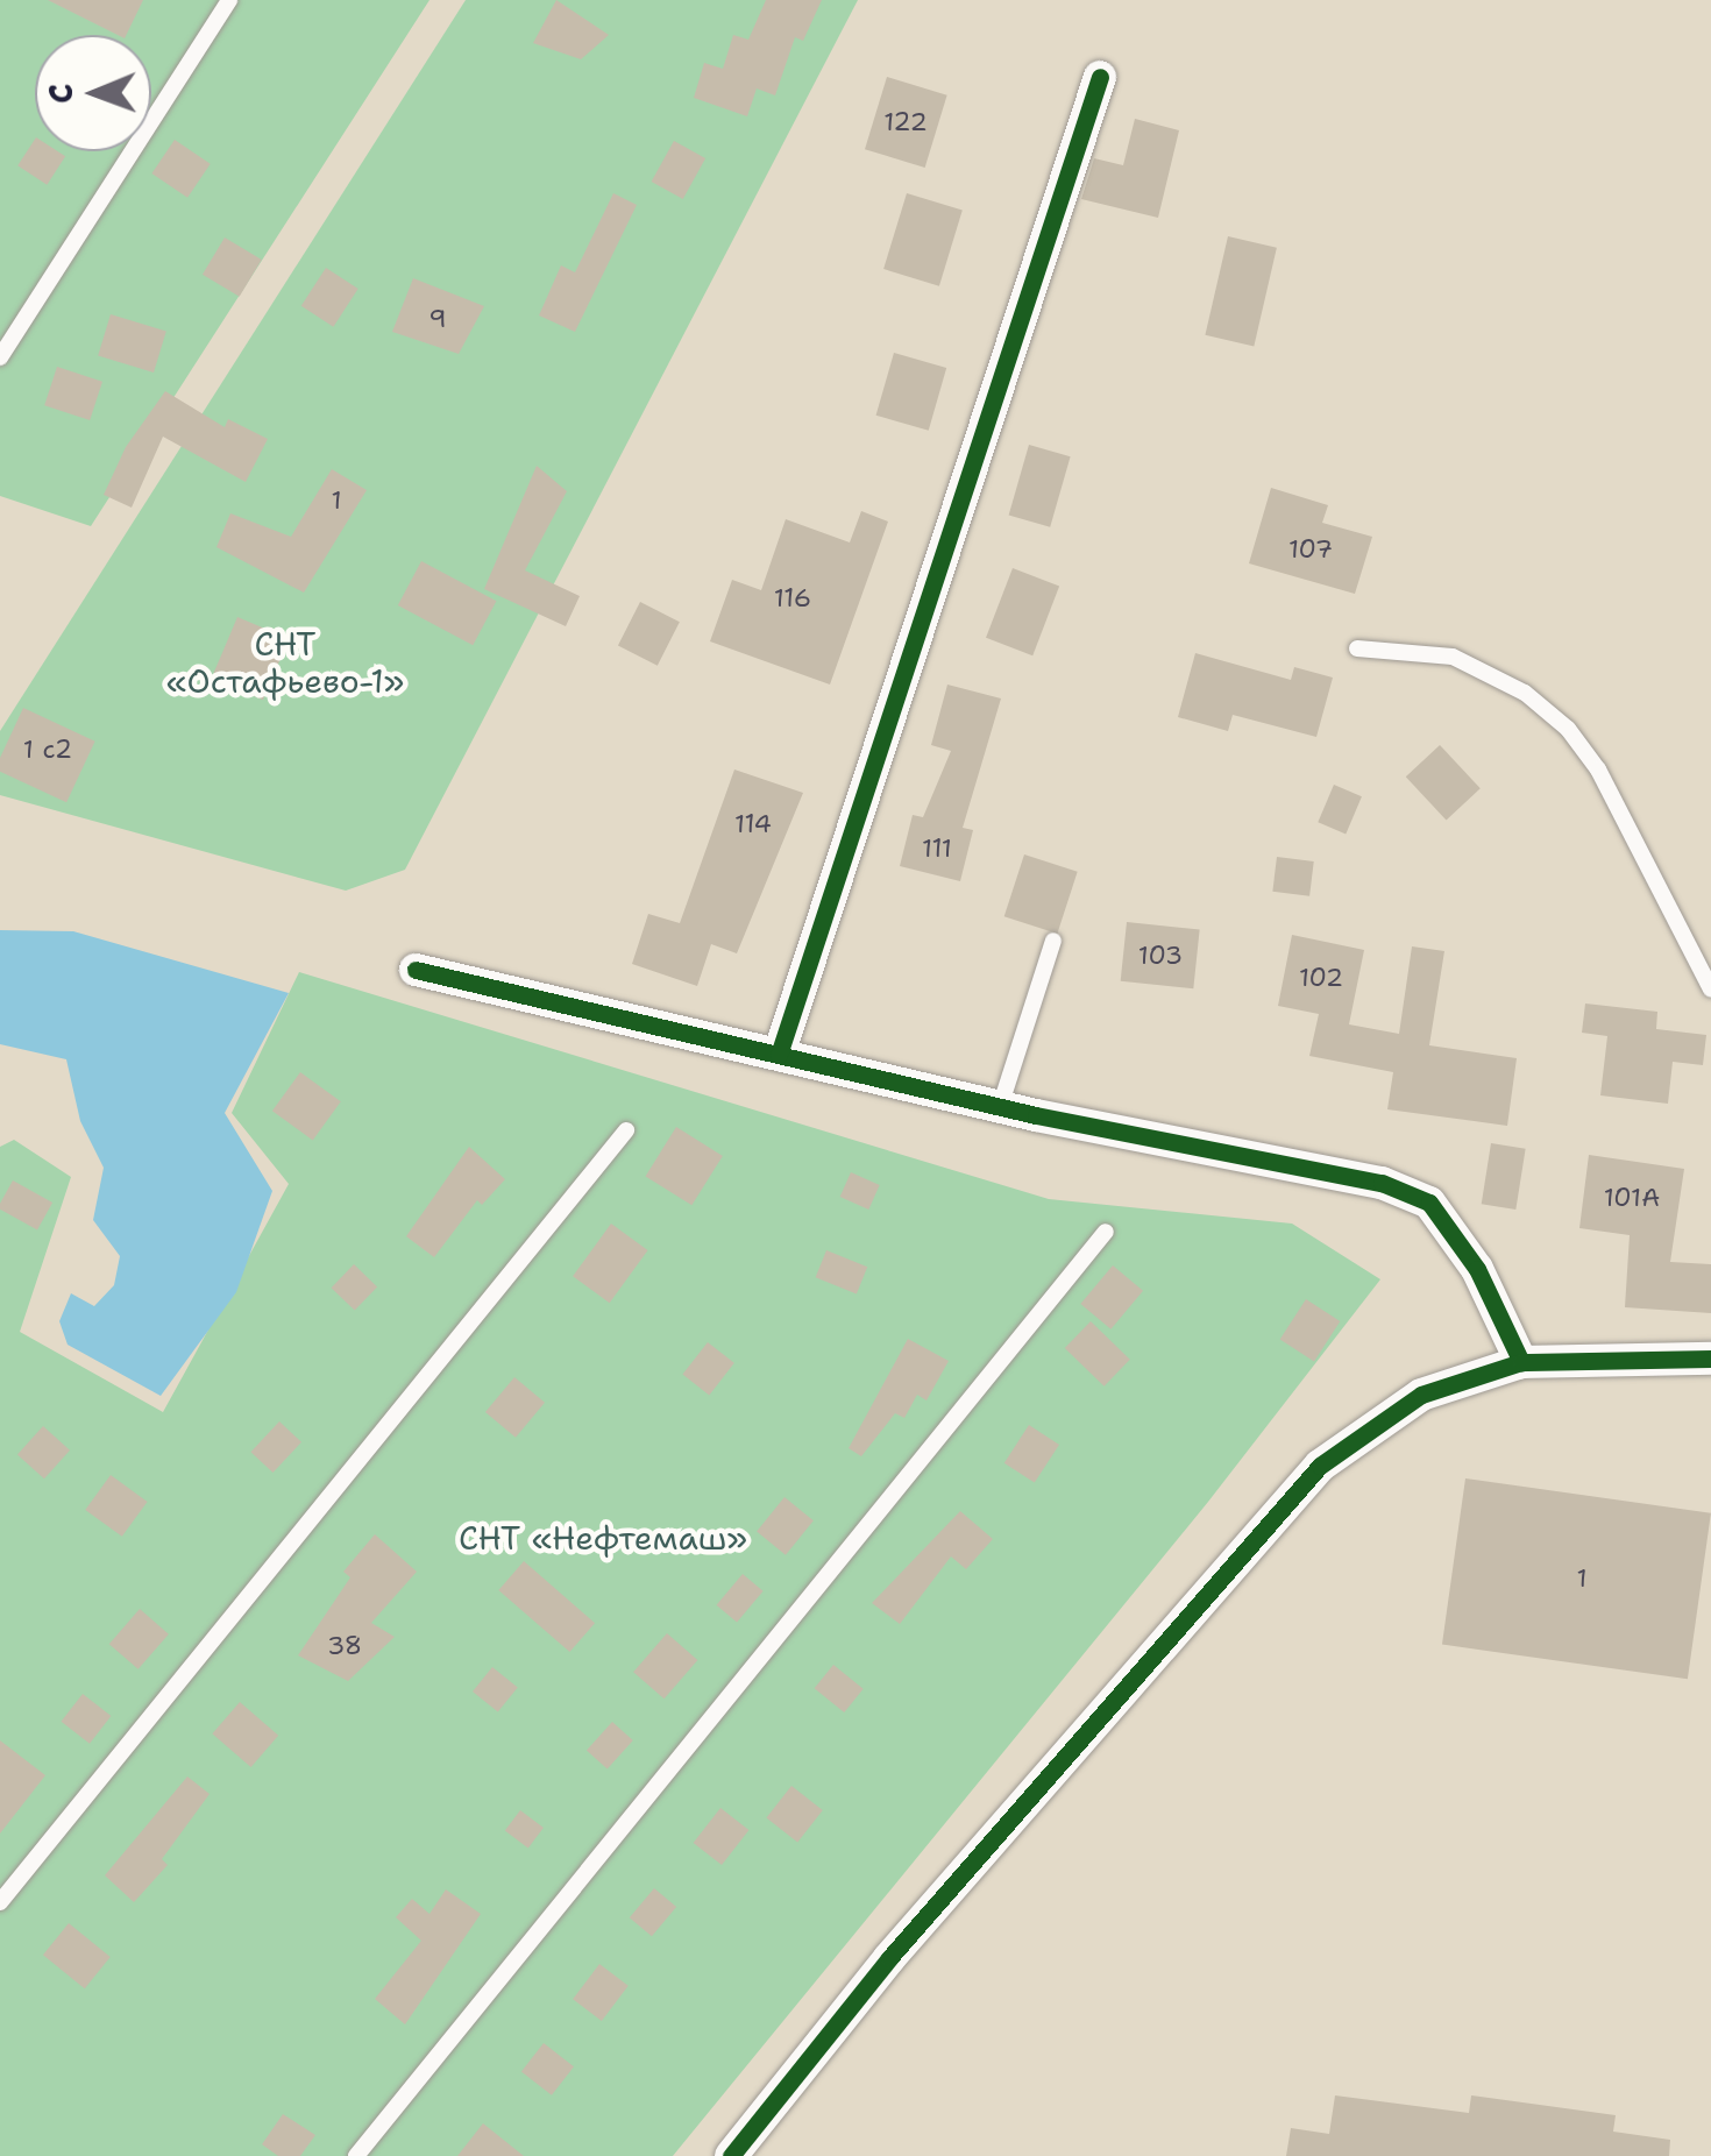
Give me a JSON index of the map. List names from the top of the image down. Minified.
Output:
{"parks":["СНТ «Остафьево-1»","СНТ «Нефтемаш»"],"house_numbers":["122","9","1","107","116","1 с2","114","111","103","102","101А","1","38"],"north":"left"}
